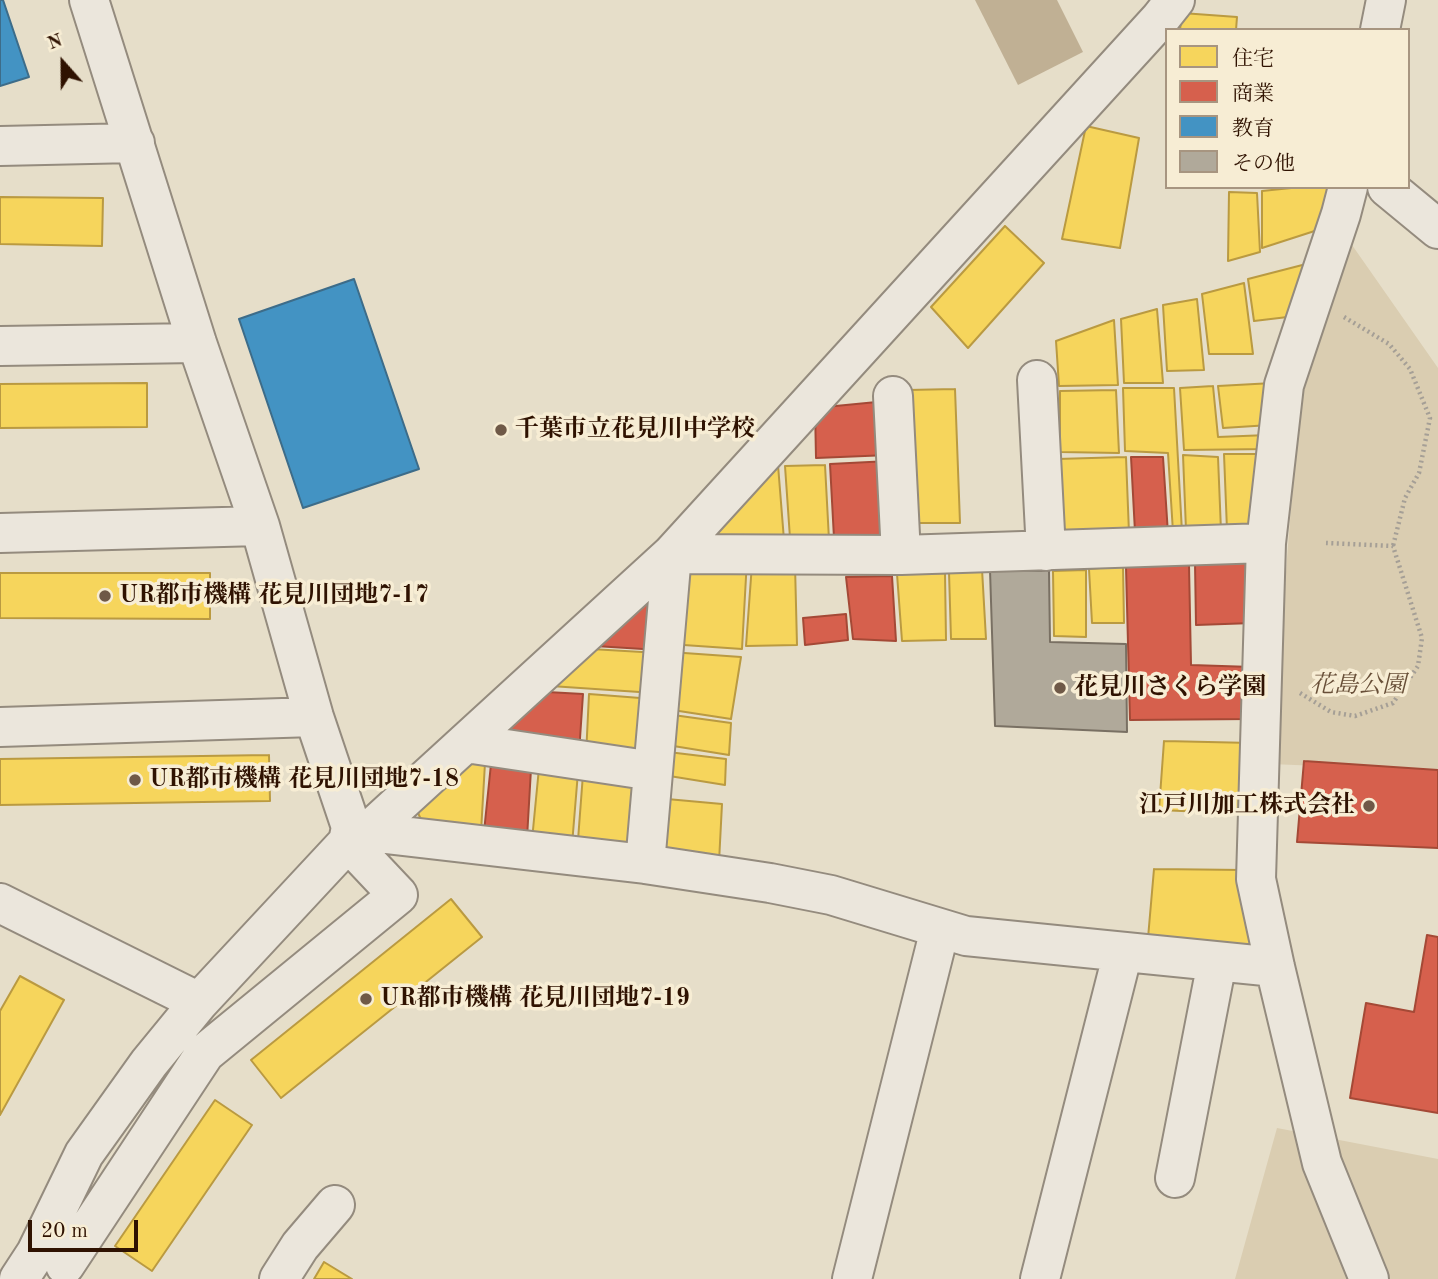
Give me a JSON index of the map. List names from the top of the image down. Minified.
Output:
{"parks":["花島公園"],"places":["千葉市立花見川中学校","UR都市機構 花見川団地7-17","花見川さくら学園","UR都市機構 花見川団地7-18","江戸川加工株式会社","UR都市機構 花見川団地7-19"],"legend":["住宅","商業","教育","その他"],"scale_bar":"20 m","north":"top"}
